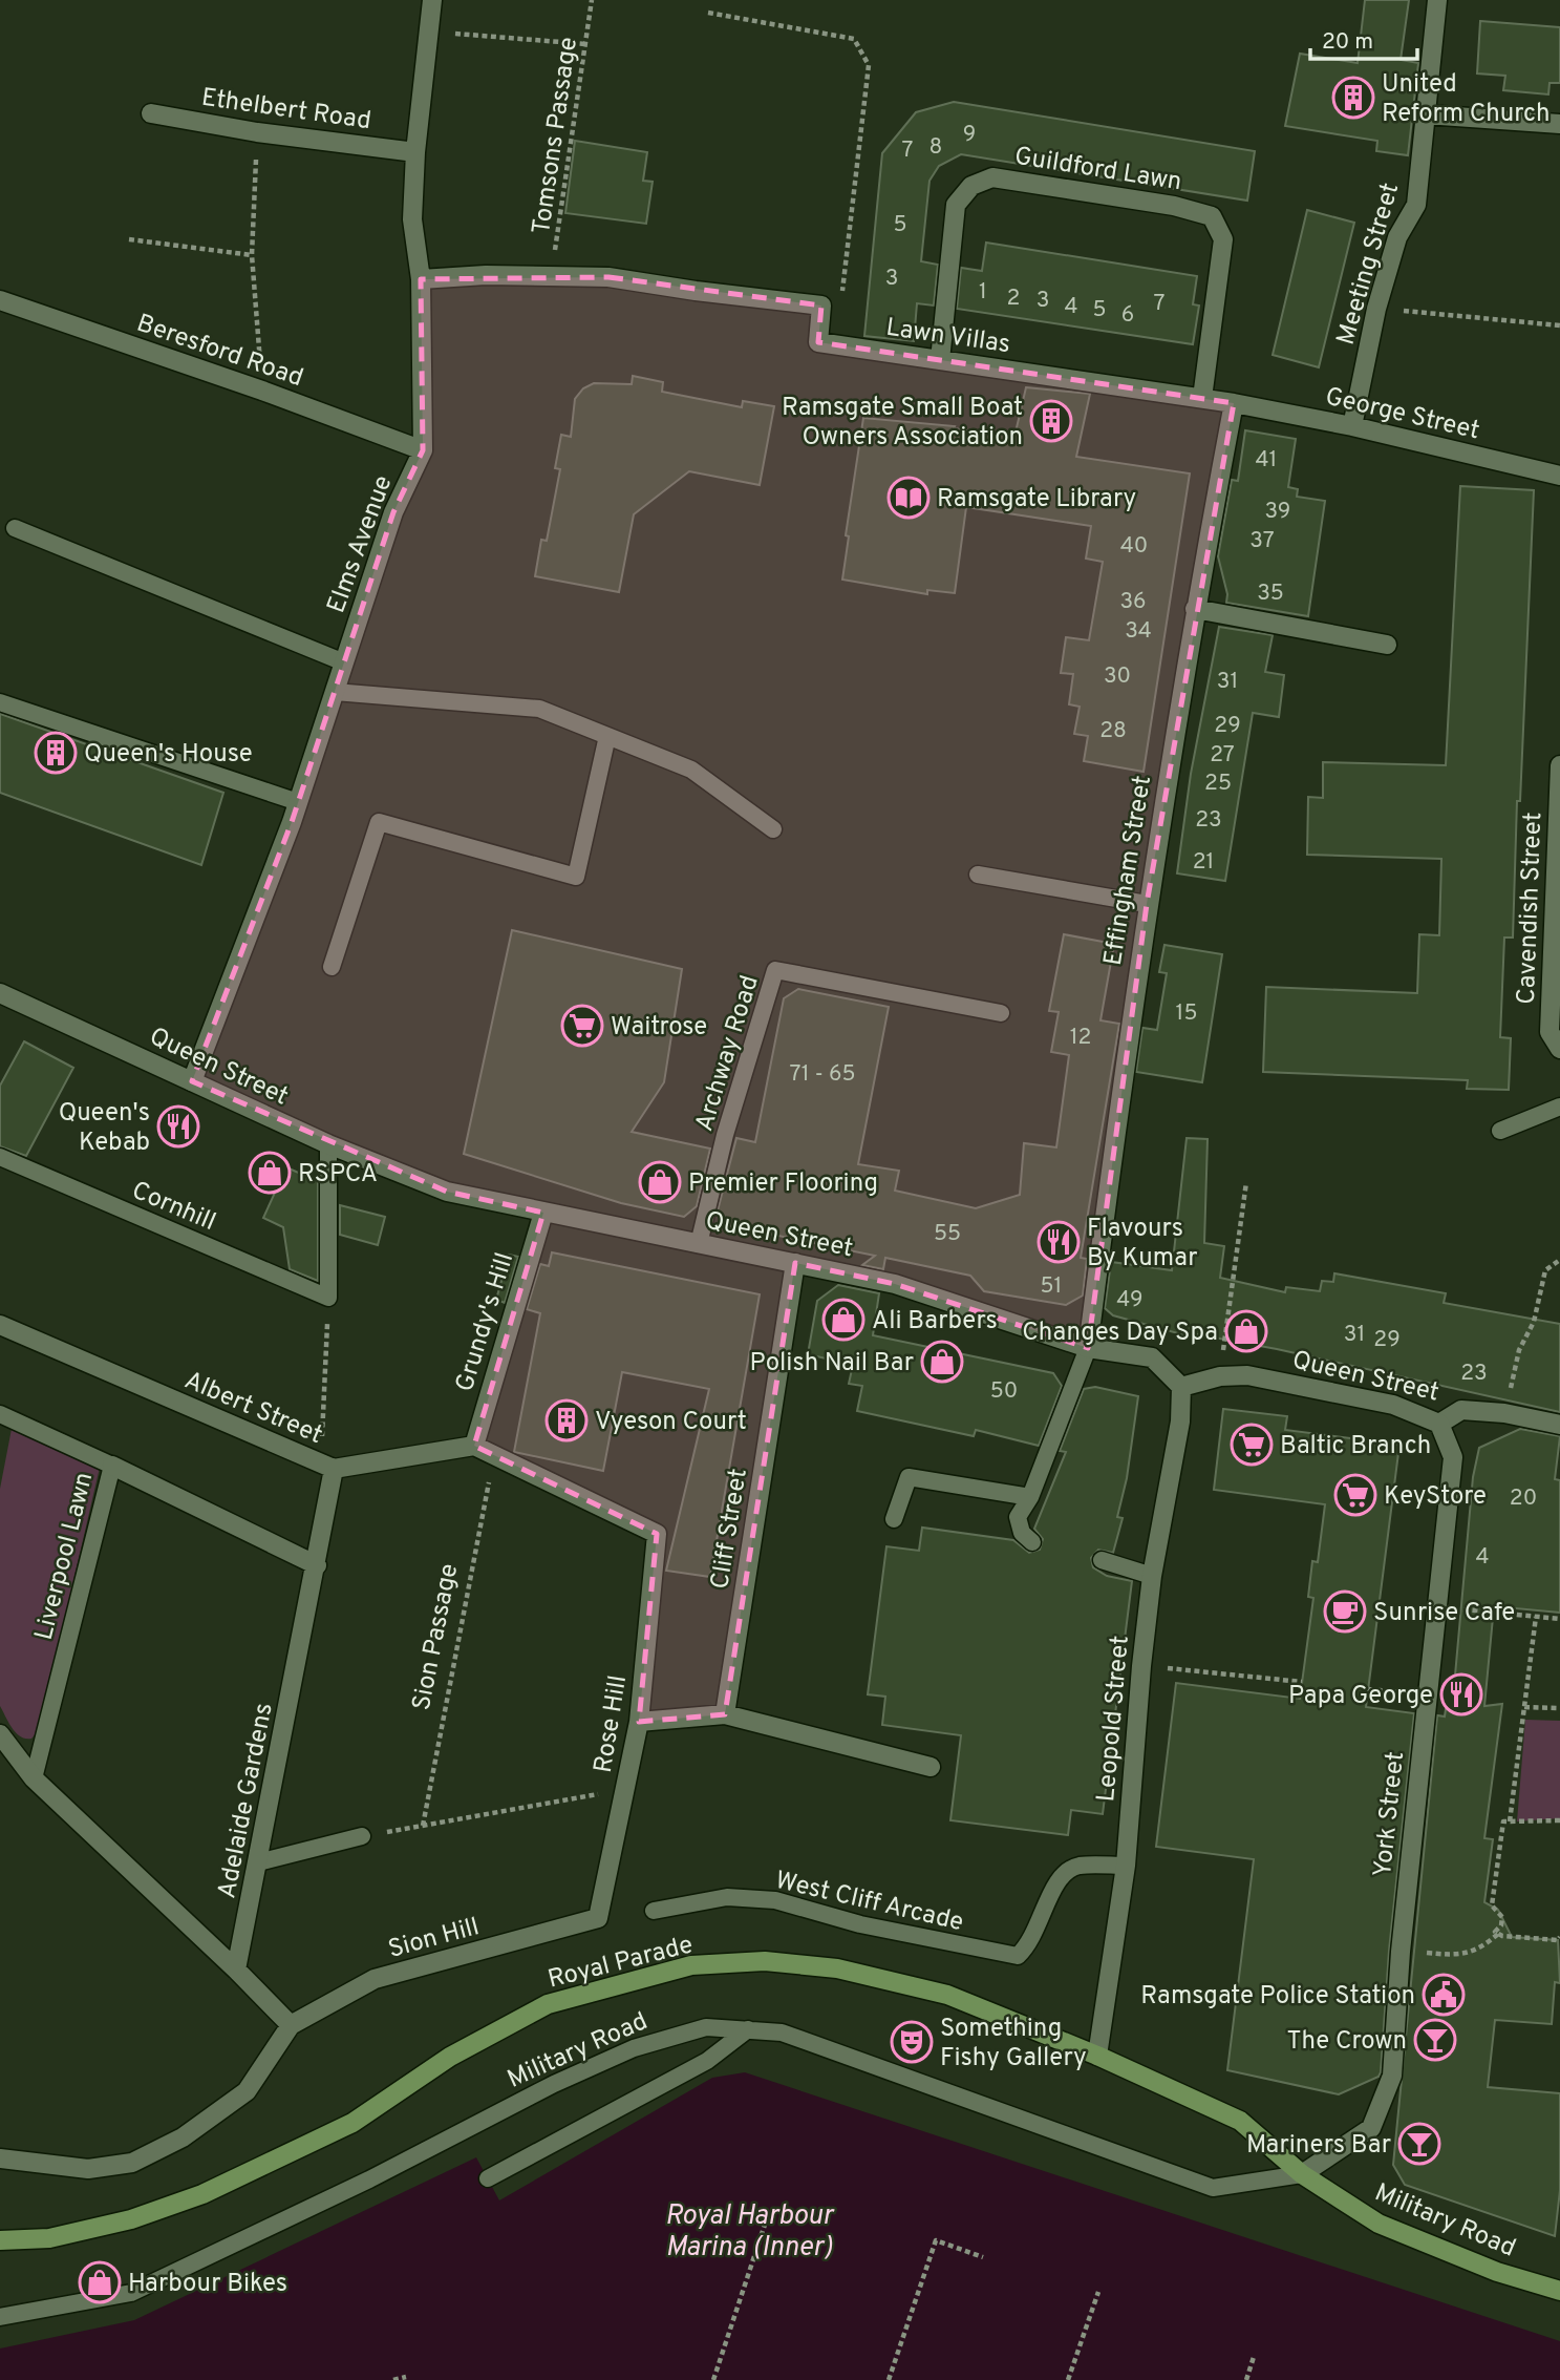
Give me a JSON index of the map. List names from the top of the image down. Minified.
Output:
{"streets":{"main road":["Royal Parade","Military Road"],"street":["Ethelbert Road","Guildford Lawn","Meeting Street","Lawn Villas","Beresford Road","George Street","Elms Avenue","Effingham Street","Cavendish Street","Queen Street","Grundy's Hill","Albert Street","Cliff Street","Leopold Street","Rose Hill","Adelaide Gardens","York Street","Sion Hill"],"lane":["Archway Road","Cornhill","Liverpool Lawn","West Cliff Arcade"],"path":["Tomsons Passage","Sion Passage"]},"crossings":[["Ethelbert Road","Elms Avenue"],["Guildford Lawn","Lawn Villas"],["Meeting Street","George Street"],["Lawn Villas","George Street"],["Lawn Villas","Effingham Street"],["Beresford Road","Elms Avenue"],["George Street","Effingham Street"],["Elms Avenue","Queen Street"],["Effingham Street","Queen Street"],["Archway Road","Queen Street"],["Queen Street","Grundy's Hill"],["Queen Street","Cliff Street"],["Queen Street","Leopold Street"],["Queen Street","York Street"],["Grundy's Hill","Albert Street"],["Albert Street","Adelaide Gardens"],["Sion Passage","Rose Hill"],["Leopold Street","West Cliff Arcade"],["Leopold Street","Royal Parade"],["Rose Hill","Sion Hill"],["York Street","Royal Parade"],["York Street","Military Road"],["Royal Parade","Military Road"]],"water":["Royal Harbour Marina (Inner)"],"places":{"building":["United Reform Church","Ramsgate Small Boat Owners Association","Queen's House","Vyeson Court"],"library":["Ramsgate Library"],"supermarket":["Waitrose","Baltic Branch","KeyStore"],"restaurant":["Queen's Kebab","Flavours By Kumar","Papa George"],"shop":["RSPCA","Premier Flooring","Ali Barbers","Changes Day Spa","Polish Nail Bar","Harbour Bikes"],"cafe":["Sunrise Cafe"],"public building":["Ramsgate Police Station"],"bar":["The Crown","Mariners Bar"],"theatre":["Something Fishy Gallery"]},"house_numbers":["9","8","7","5","3","1","2","3","7","4","5","6","41","39","37","40","35","36","34","30","31","29","28","27","25","23","21","15","12","71 - 65","55","51","49","31","29","23","50","20","4"],"scale_bar":"20 m"}
